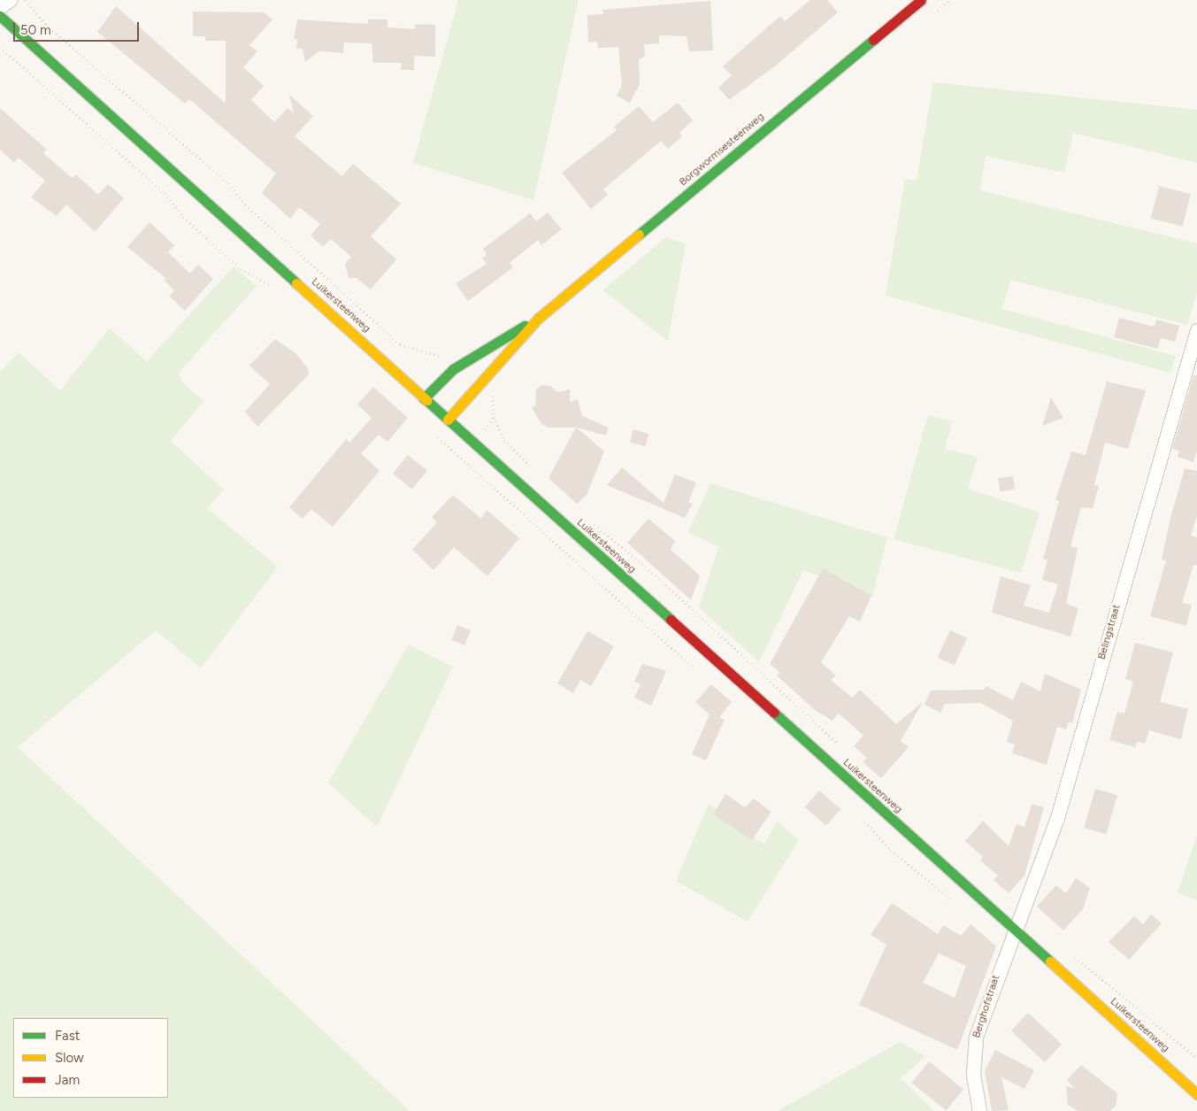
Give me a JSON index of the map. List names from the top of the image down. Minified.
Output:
{"streets":{"main road":["Borgwormsesteenweg","Luikersteenweg"],"street":["Belingstraat","Berghofstraat"]},"crossings":[["Borgwormsesteenweg","Luikersteenweg"],["Luikersteenweg","Belingstraat"],["Luikersteenweg","Berghofstraat"],["Belingstraat","Berghofstraat"]],"legend":["Fast","Slow","Jam"],"scale_bar":"50 m"}
